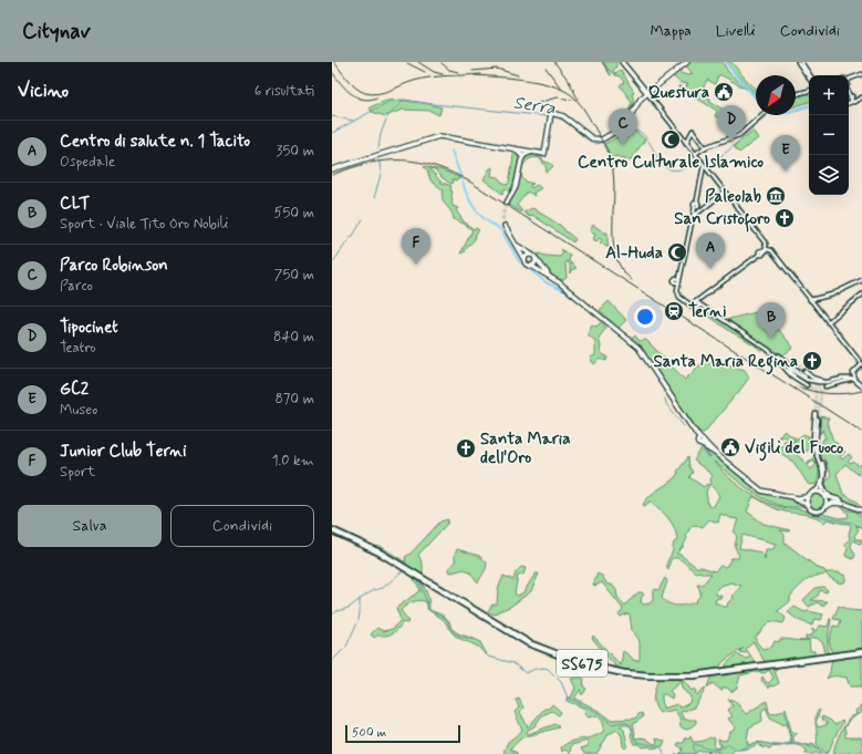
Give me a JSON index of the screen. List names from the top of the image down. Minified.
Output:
{"streets":{"highway":["SS675"]},"water":["Serra"],"places":{"public building":["Questura","Vigili del Fuoco"],"mosque":["Centro Culturale Islamico","Al-Huda"],"museum":["Paleolab"],"church":["San Cristoforo","Santa Maria Regina","Santa Maria dell'Oro"],"station":["Terni"]},"scale_bar":"500 m","north":"bottom left","page":{"header":"Citynav","nav":["Mappa","Livelli","Condividi"],"heading":["Vicino","6 risultati"],"map_buttons":["+","−"],"pins":["D","C","E","F","A","B"],"list":[{"mark":"A","name":"Centro di salute n. 1 Tacito","note":"Ospedale","value":"350 m"},{"mark":"B","name":"CLT","note":"Sport · Viale Tito Oro Nobili","value":"550 m"},{"mark":"C","name":"Parco Robinson","note":"Parco","value":"750 m"},{"mark":"D","name":"Tipocinet","note":"Teatro","value":"840 m"},{"mark":"E","name":"GC2","note":"Museo","value":"870 m"},{"mark":"F","name":"Junior Club Terni","note":"Sport","value":"1.0 km"}],"buttons":["Salva","Condividi"],"scale":"500 m"}}
